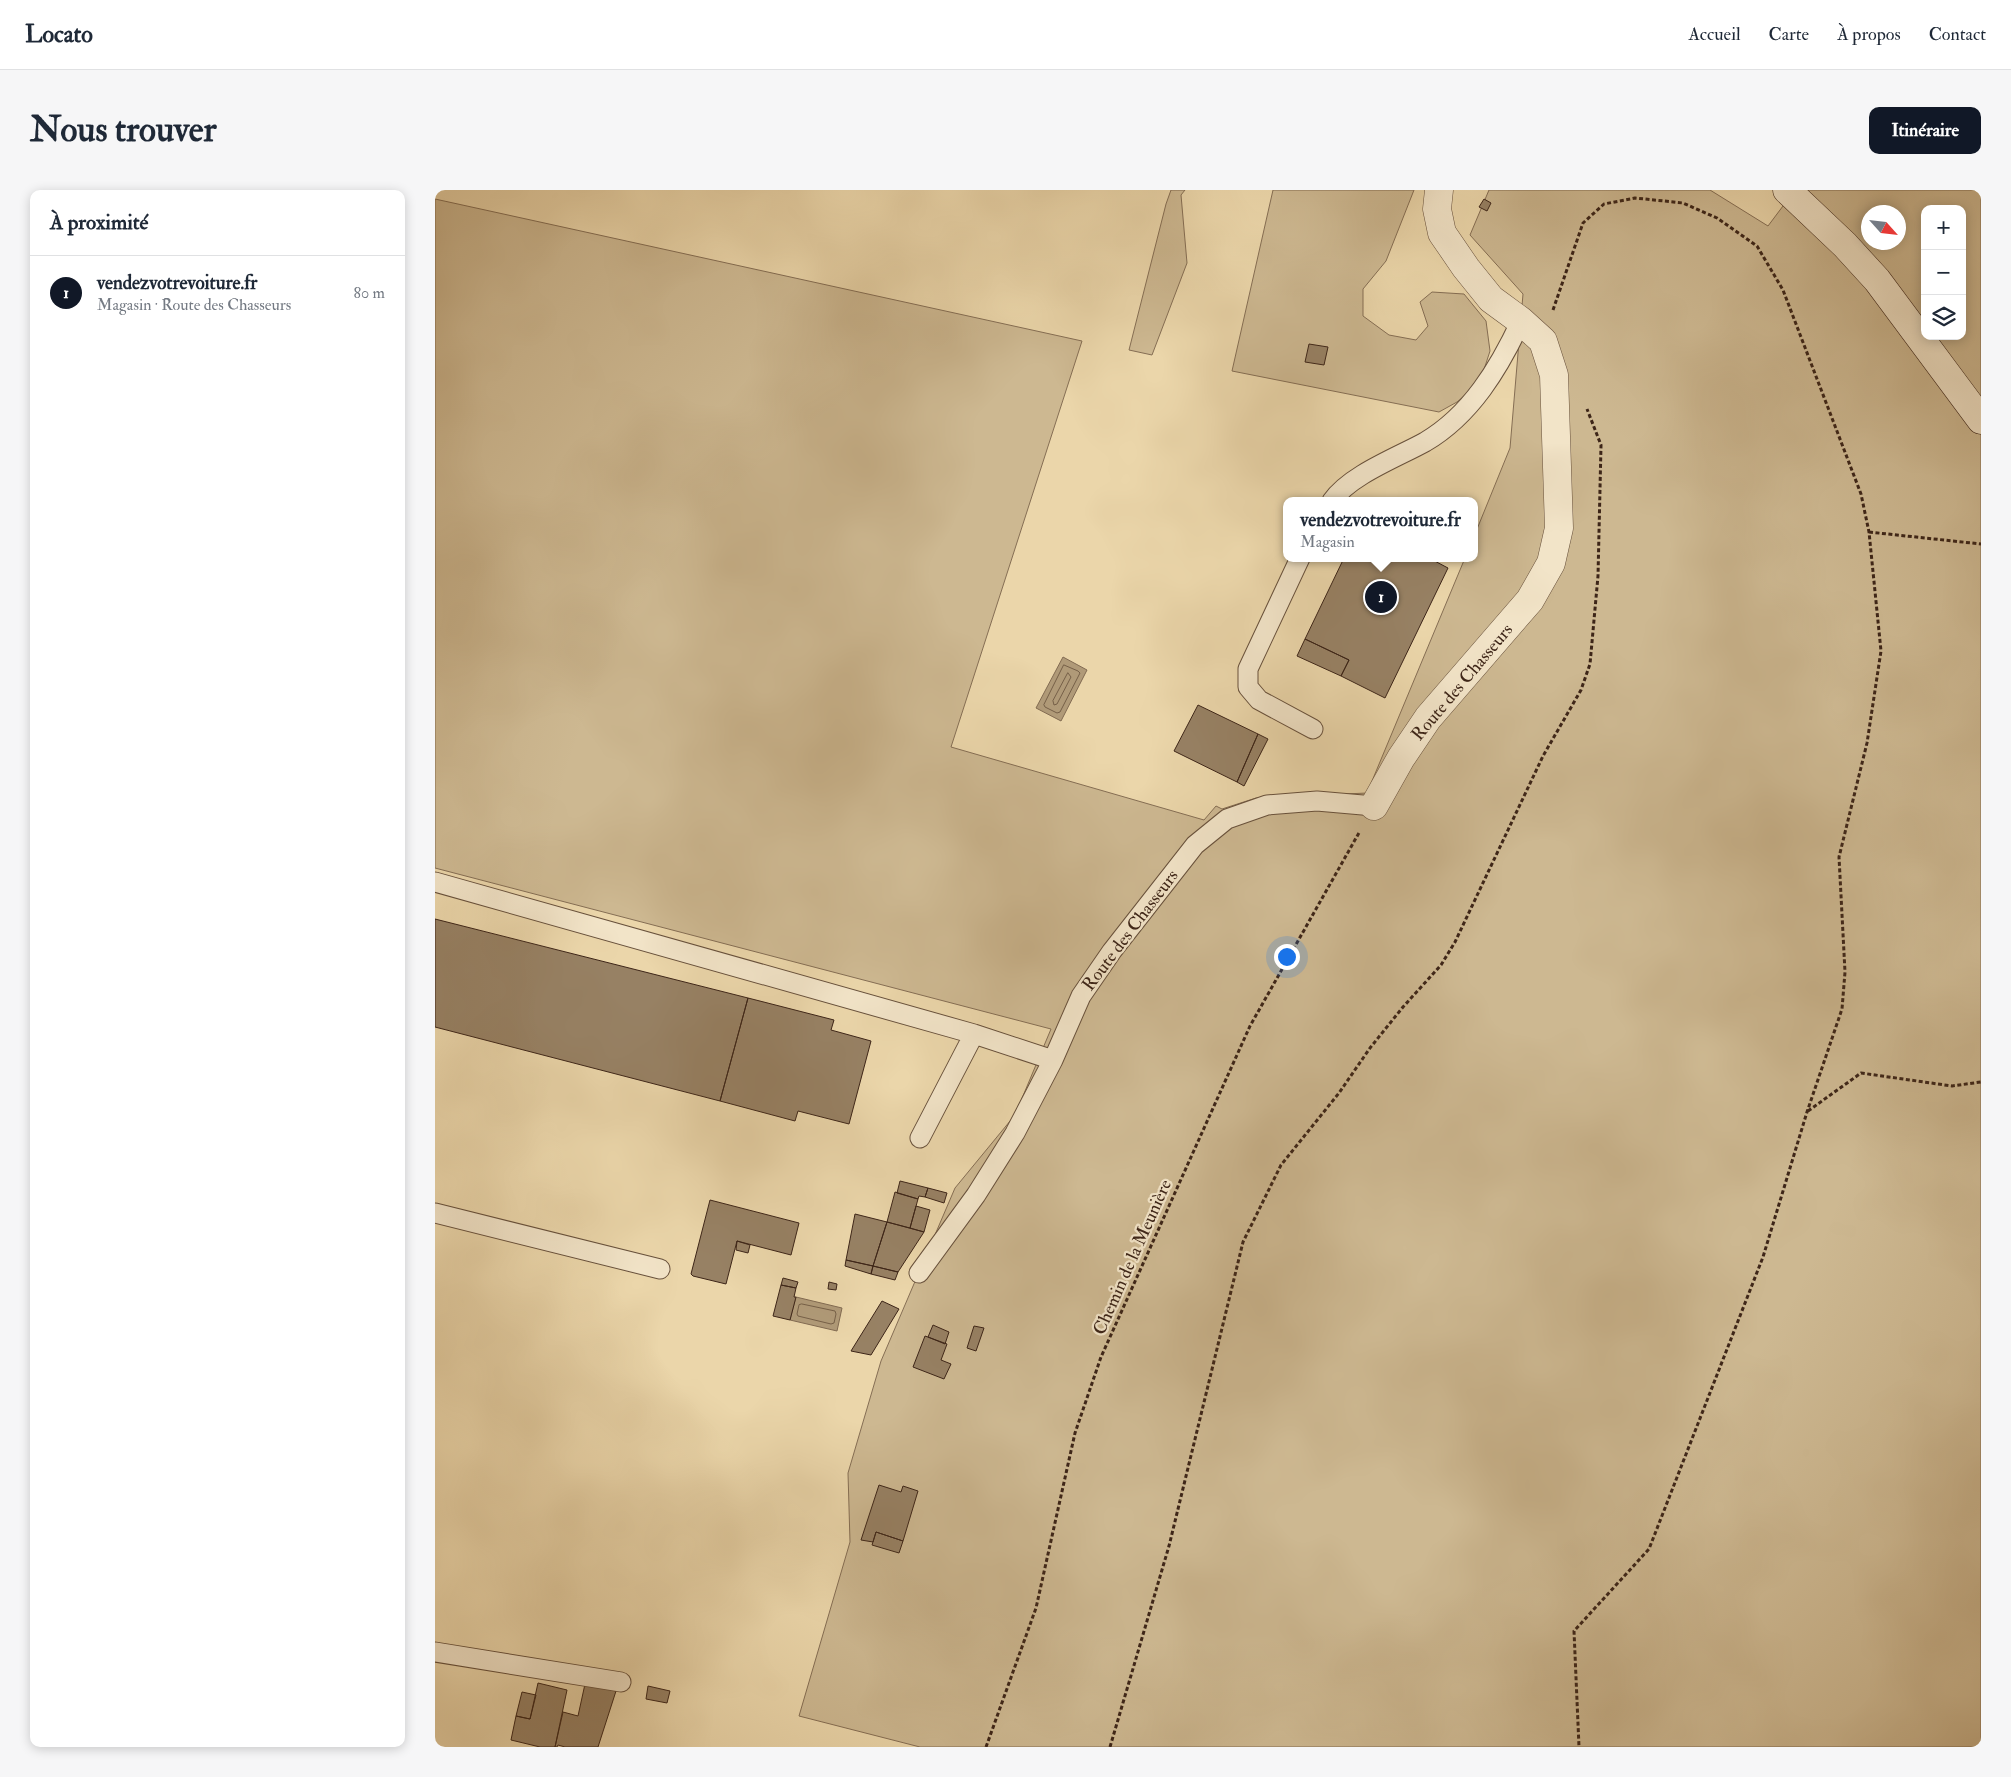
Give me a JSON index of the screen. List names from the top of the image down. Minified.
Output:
{"streets":{"street":["Route des Chasseurs"],"path":["Chemin de la Meunière"]},"crossings":[["Route des Chasseurs","Chemin de la Meunière"]],"north":"bottom right","page":{"header":"Locato","nav":["Accueil","Carte","À propos","Contact"],"buttons":"Itinéraire","title":"Nous trouver","heading":"À proximité","map_buttons":["+","−"],"list":[{"mark":"1","name":"vendezvotrevoiture.fr","note":"Magasin · Route des Chasseurs","value":"80 m"}],"popup":["vendezvotrevoiture.fr","Magasin"],"pins":"1"}}
